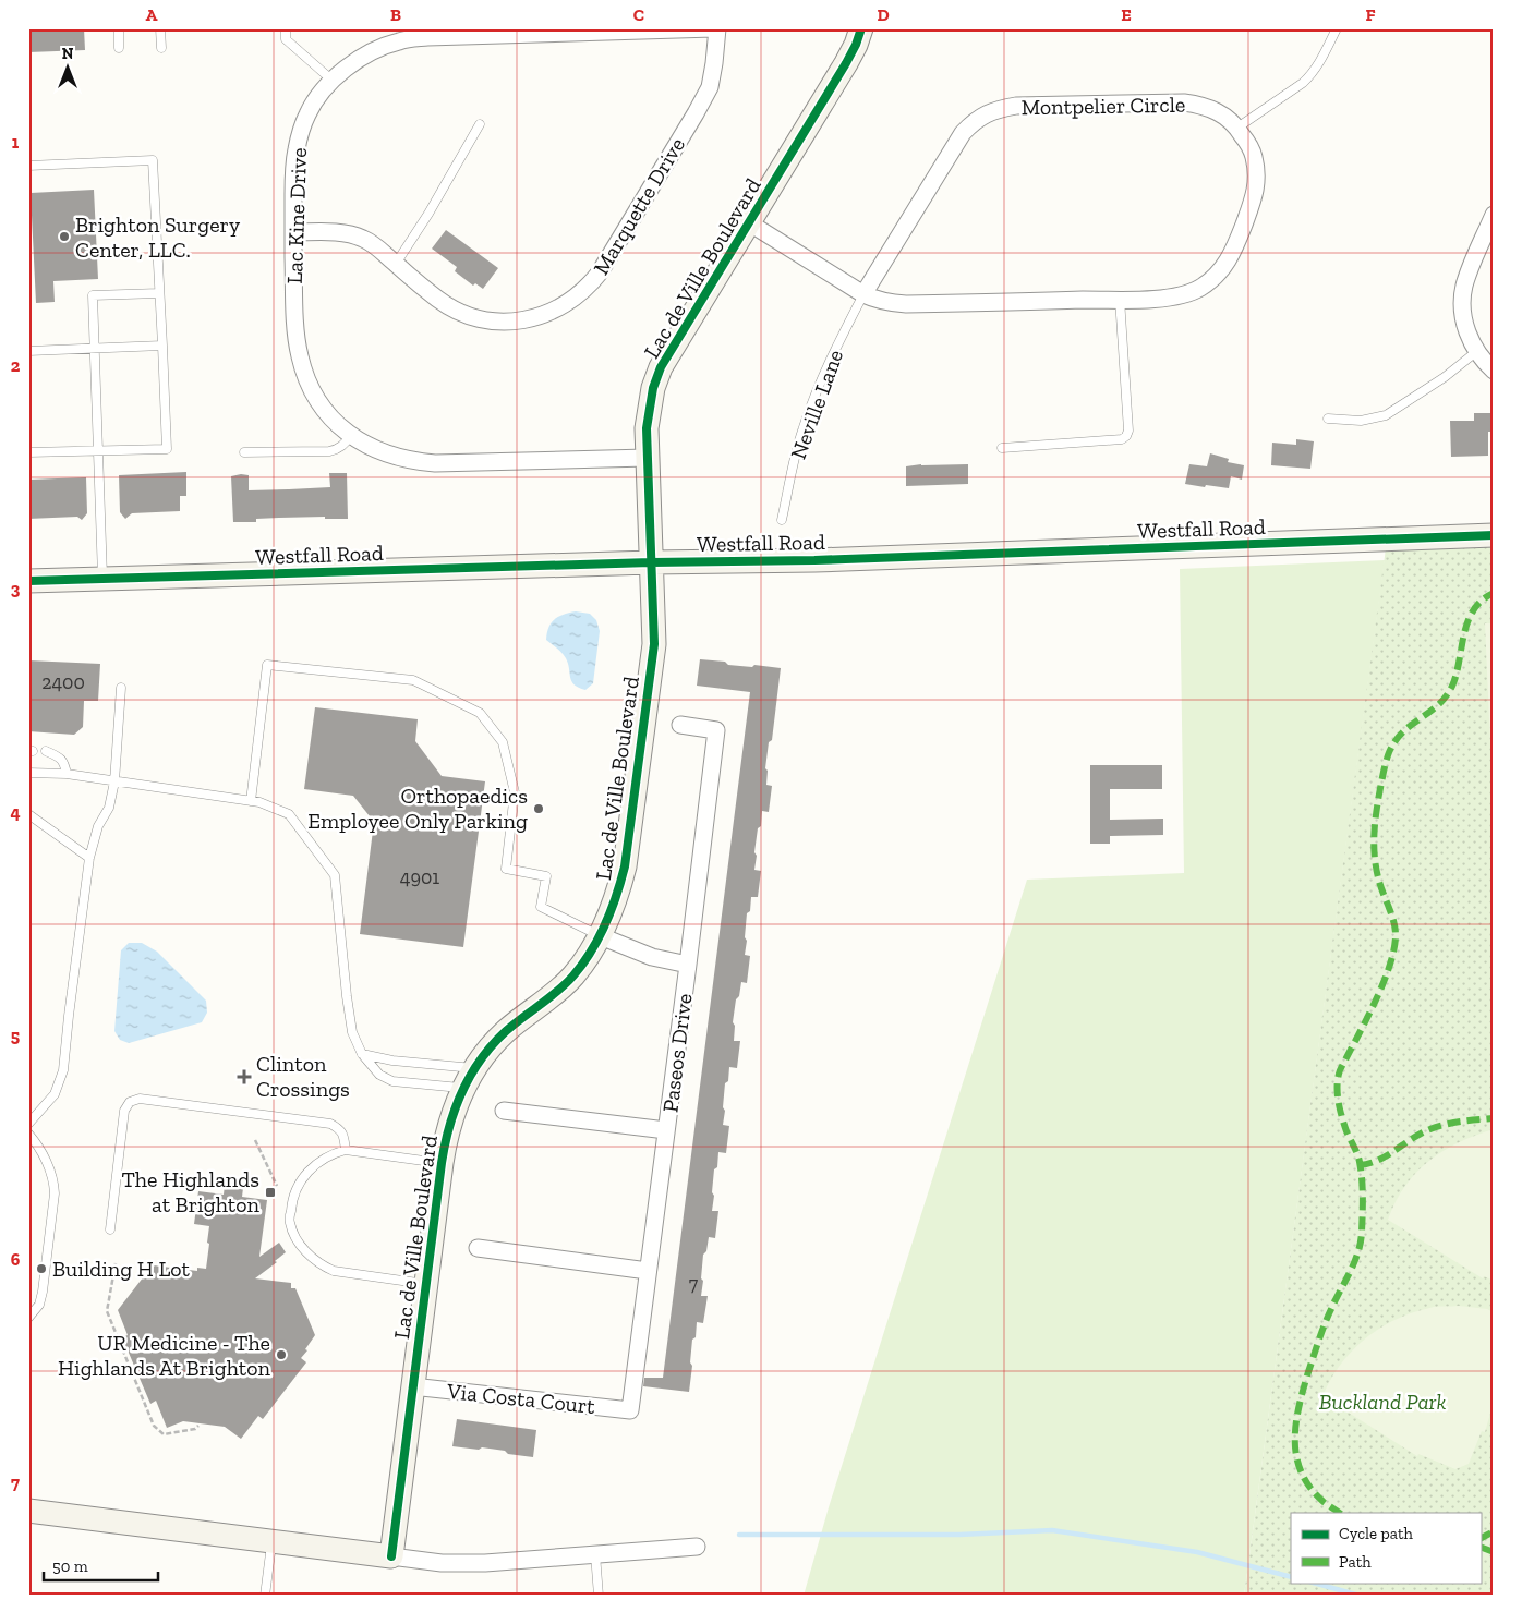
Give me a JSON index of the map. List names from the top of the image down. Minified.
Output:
{"streets":{"street":["Montpelier Circle","Marquette Drive","Lac Kine Drive","Lac de Ville Boulevard","Westfall Road","Paseos Drive","Via Costa Court"],"lane":["Neville Lane"]},"crossings":[["Montpelier Circle","Lac de Ville Boulevard"],["Montpelier Circle","Neville Lane"],["Marquette Drive","Lac Kine Drive"],["Lac Kine Drive","Lac de Ville Boulevard"],["Lac de Ville Boulevard","Westfall Road"],["Lac de Ville Boulevard","Via Costa Court"],["Paseos Drive","Via Costa Court"]],"parks":["Buckland Park"],"places":{"other":["Brighton Surgery Center, LLC.","Orthopaedics Employee Only Parking","Building H Lot","UR Medicine - The Highlands At Brighton"],"health":["Clinton Crossings"],"transit":["The Highlands at Brighton"]},"house_numbers":["2400","4901","7"],"legend":["Cycle path","Path"],"scale_bar":"50 m","north":"top","grid":{"columns":["A","B","C","D","E","F"],"rows":["1","2","3","4","5","6","7"]}}
